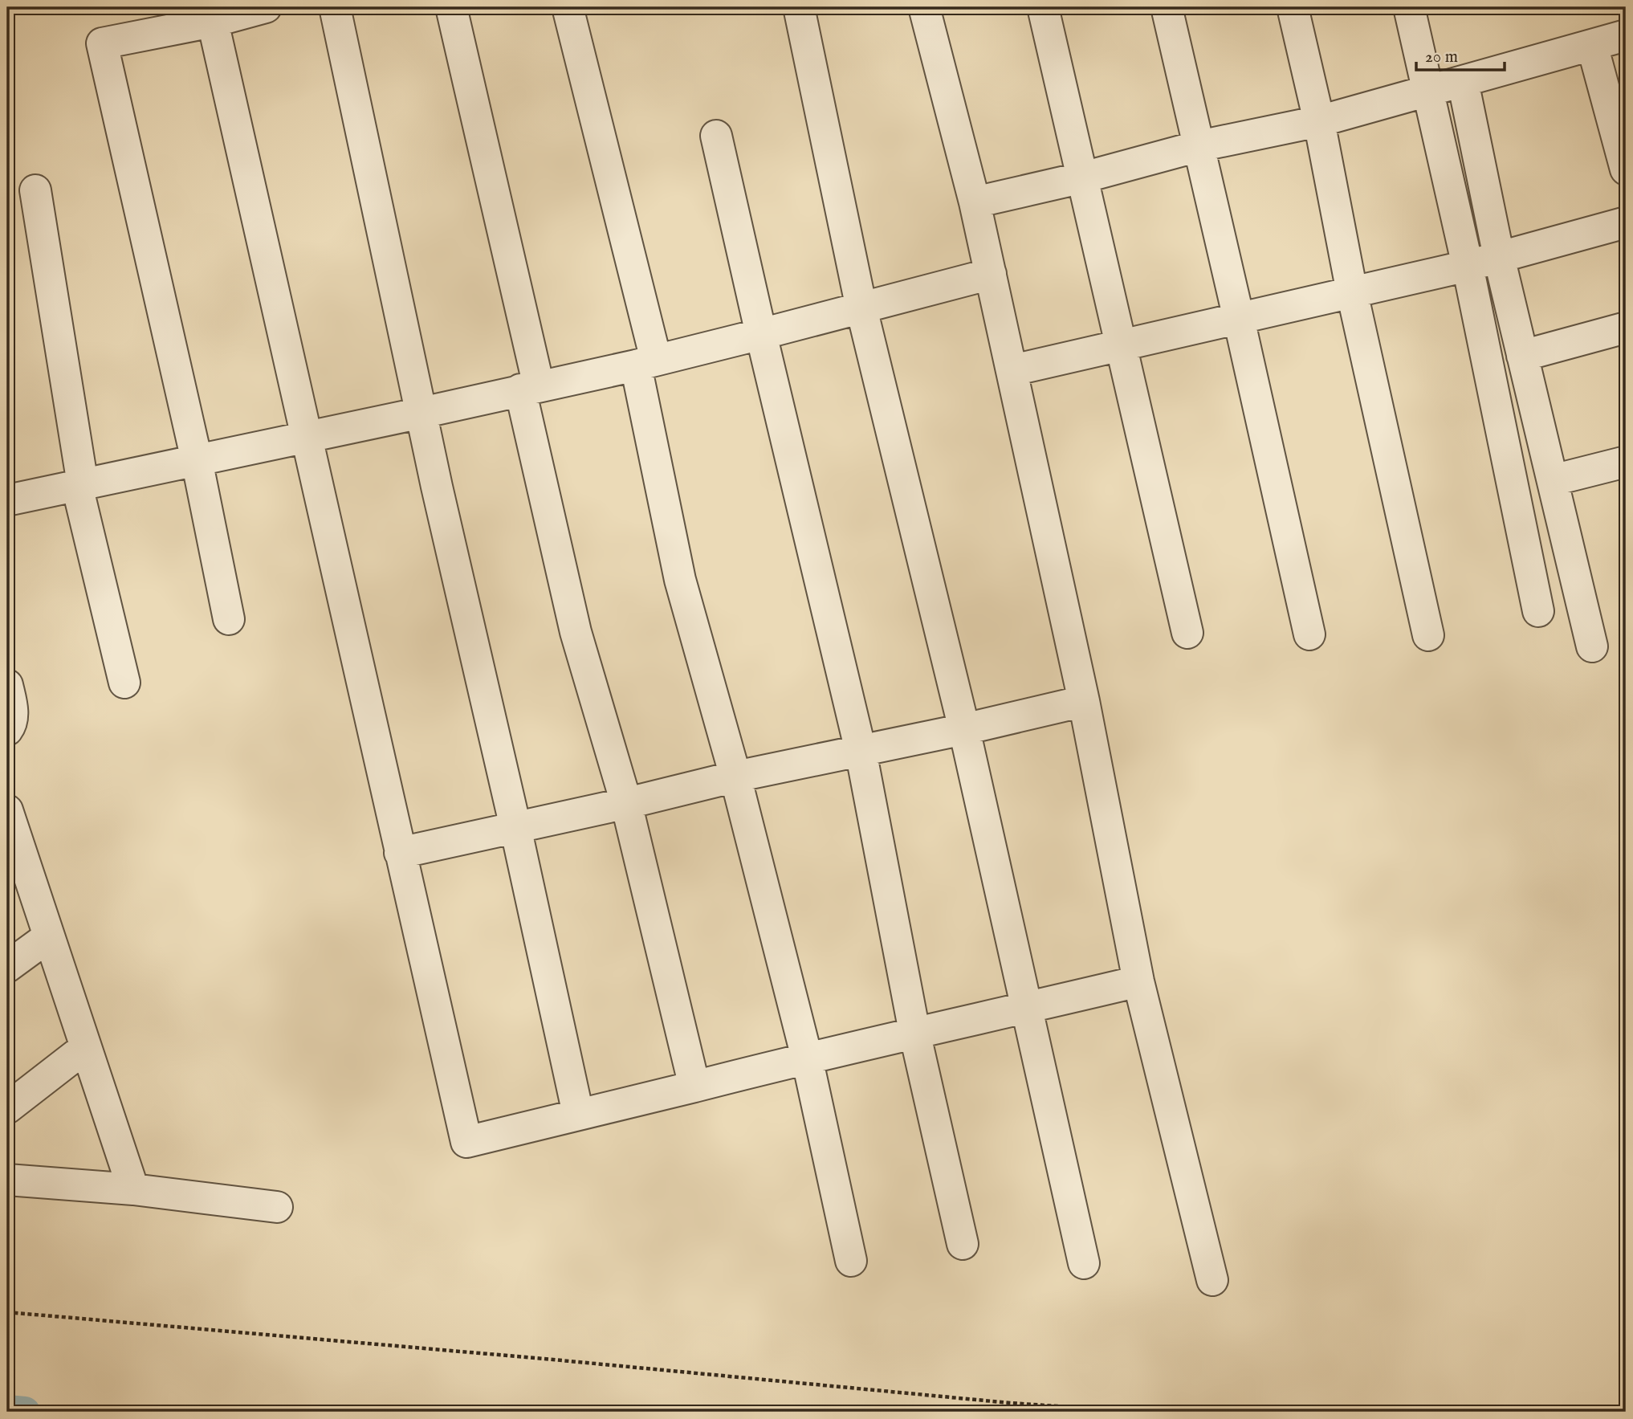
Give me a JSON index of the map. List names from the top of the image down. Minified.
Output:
{"scale_bar":"20 m"}
